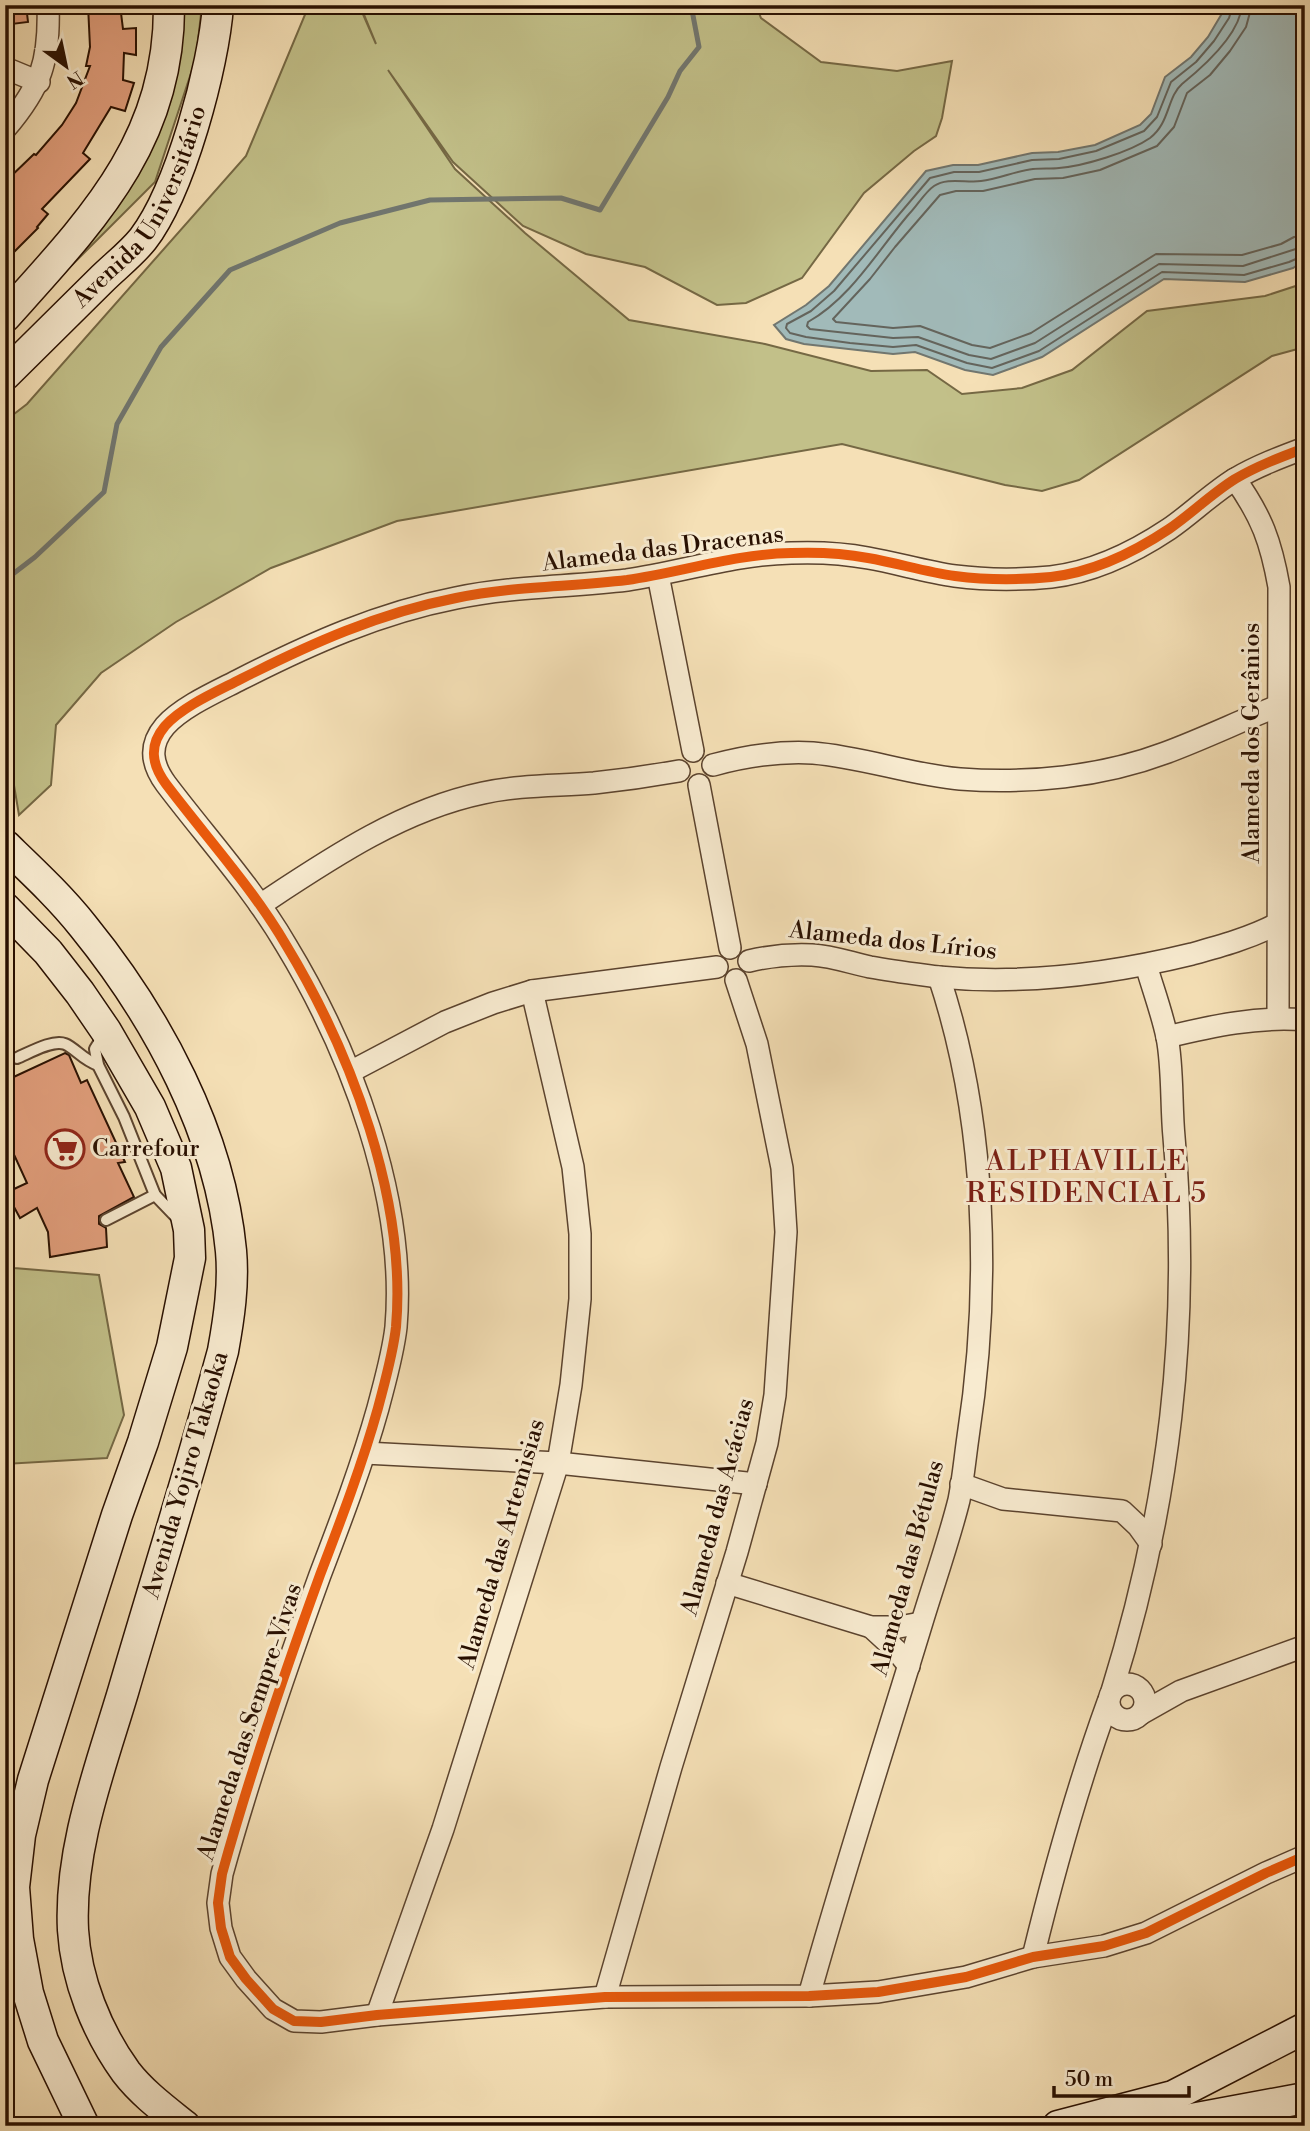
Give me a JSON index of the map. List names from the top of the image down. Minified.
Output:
{"streets":{"main road":["Avenida Universitário","Avenida Yojiro Takaoka"],"street":["Alameda das Dracenas","Alameda dos Gerânios","Alameda dos Lírios","Alameda das Acácias","Alameda das Artemisias","Alameda das Bétulas","Alameda das Sempre-Vivas"]},"crossings":[["Alameda das Dracenas","Alameda dos Gerânios"],["Alameda das Dracenas","Alameda das Sempre-Vivas"],["Alameda dos Gerânios","Alameda dos Lírios"],["Alameda dos Lírios","Alameda das Acácias"],["Alameda dos Lírios","Alameda das Bétulas"],["Alameda das Acácias","Alameda das Sempre-Vivas"],["Alameda das Artemisias","Alameda das Sempre-Vivas"],["Alameda das Bétulas","Alameda das Sempre-Vivas"]],"districts":["ALPHAVILLE RESIDENCIAL 5"],"places":{"supermarket":["Carrefour"]},"scale_bar":"50 m","north":"bottom right"}
